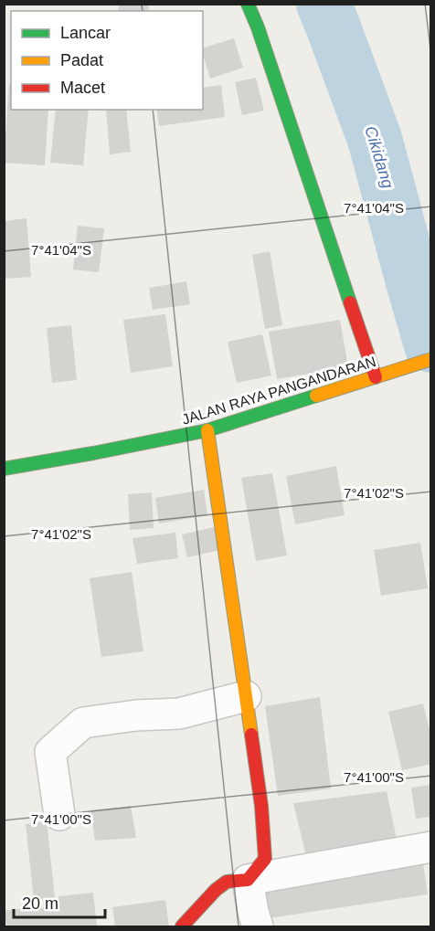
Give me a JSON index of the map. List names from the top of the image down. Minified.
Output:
{"streets":{"main road":["JALAN RAYA PANGANDARAN"]},"water":["Cikidang"],"legend":["Lancar","Padat","Macet"],"scale_bar":"20 m","coordinates":["7°41'04\"S","7°41'02\"S","7°41'00\"S"]}
